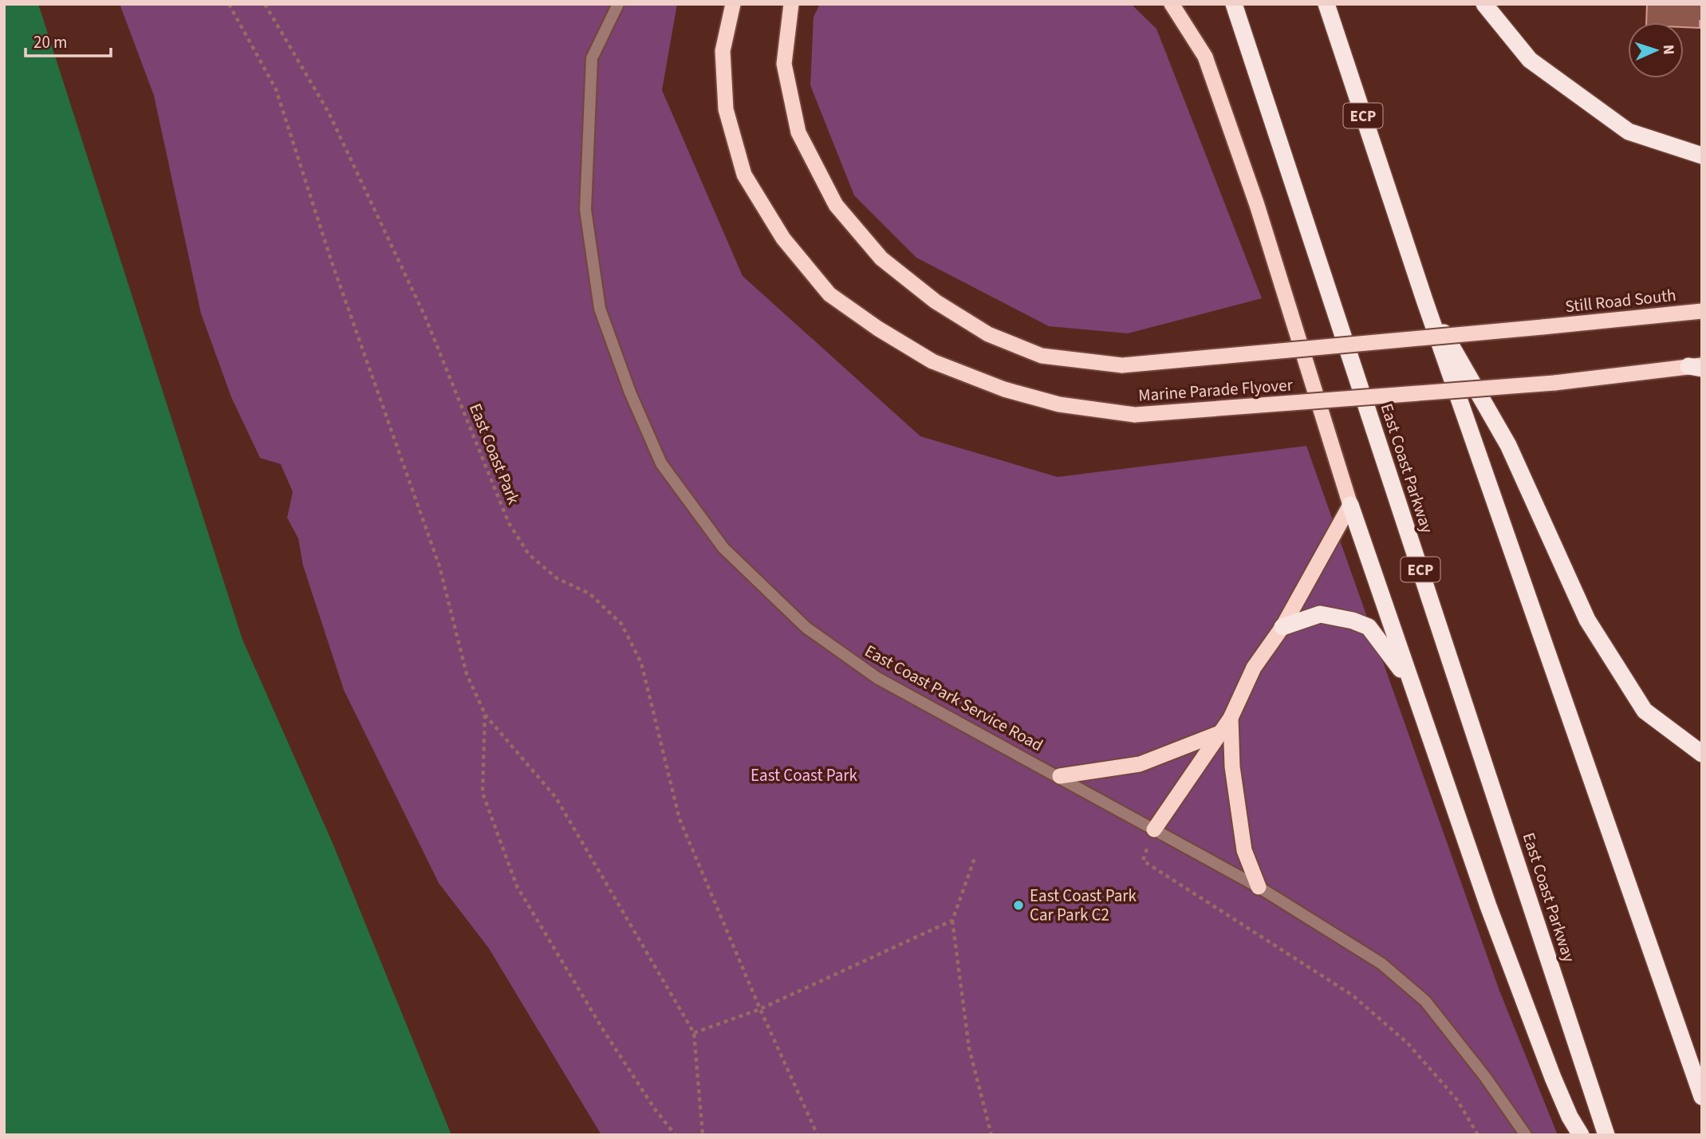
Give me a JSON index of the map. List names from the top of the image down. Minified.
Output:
{"streets":{"highway":["ECP","Still Road South","Marine Parade Flyover","East Coast Parkway"],"street":["East Coast Park Service Road"],"path":["East Coast Park"]},"crossings":[["Still Road South","Marine Parade Flyover"]],"parks":["East Coast Park"],"places":["East Coast Park Car Park C2"],"scale_bar":"20 m","north":"right"}
